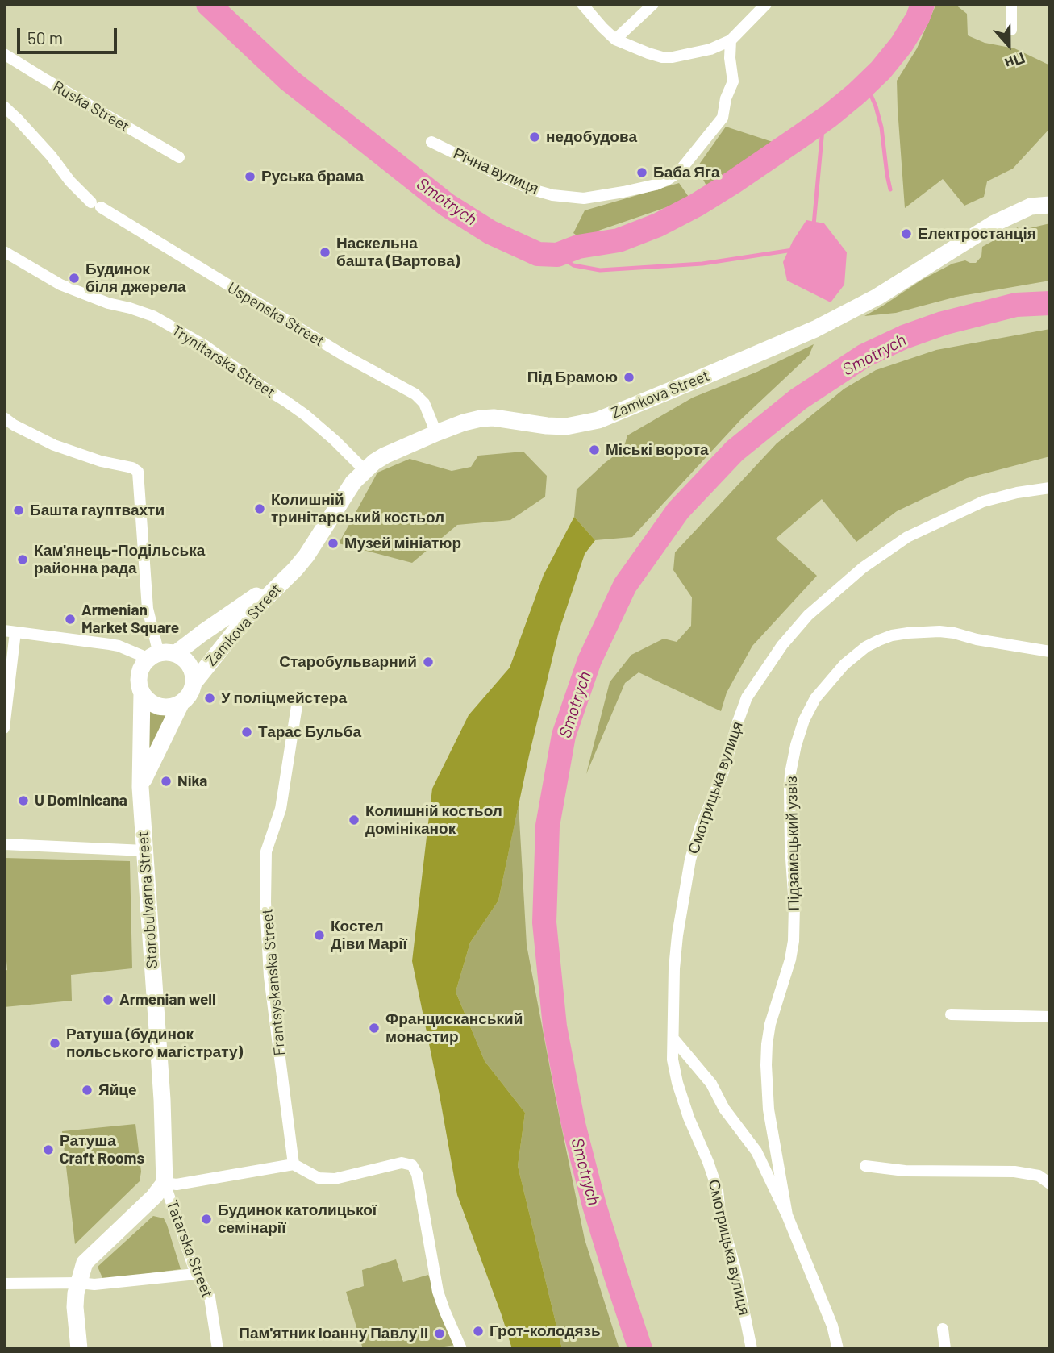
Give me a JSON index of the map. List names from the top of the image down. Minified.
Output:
{"streets":{"main road":["Zamkova Street","Starobulvarna Street"],"street":["Ruska Street","Річна вулиця","Uspenska Street","Trynitarska Street","Смотрицька вулиця","Підзамецький узвіз","Frantsyskanska Street","Tatarska Street"]},"crossings":[["Uspenska Street","Zamkova Street"],["Trynitarska Street","Zamkova Street"],["Zamkova Street","Starobulvarna Street"],["Starobulvarna Street","Tatarska Street"]],"water":["Smotrych"],"places":["недобудова","Баба Яга","Руська брама","Електростанція","Наскельна башта (Вартова)","Будинок біля джерела","Під Брамою","Міські ворота","Колишній тринітарський костьол","Башта гауптвахти","Музей мініатюр","Кам'янець-Подільська районна рада","Armenian Market Square","Старобульварний","У поліцмейстера","Тарас Бульба","Nika","U Dominicana","Колишній костьол домініканок","Костел Діви Марії","Armenian well","Францисканський монастир","Ратуша (будинок польського магістрату)","Яйце","Ратуша Craft Rooms","Будинок католицької семінарії","Грот-колодязь","Пам'ятник Iоанну Павлу II"],"scale_bar":"50 m","north":"bottom"}
